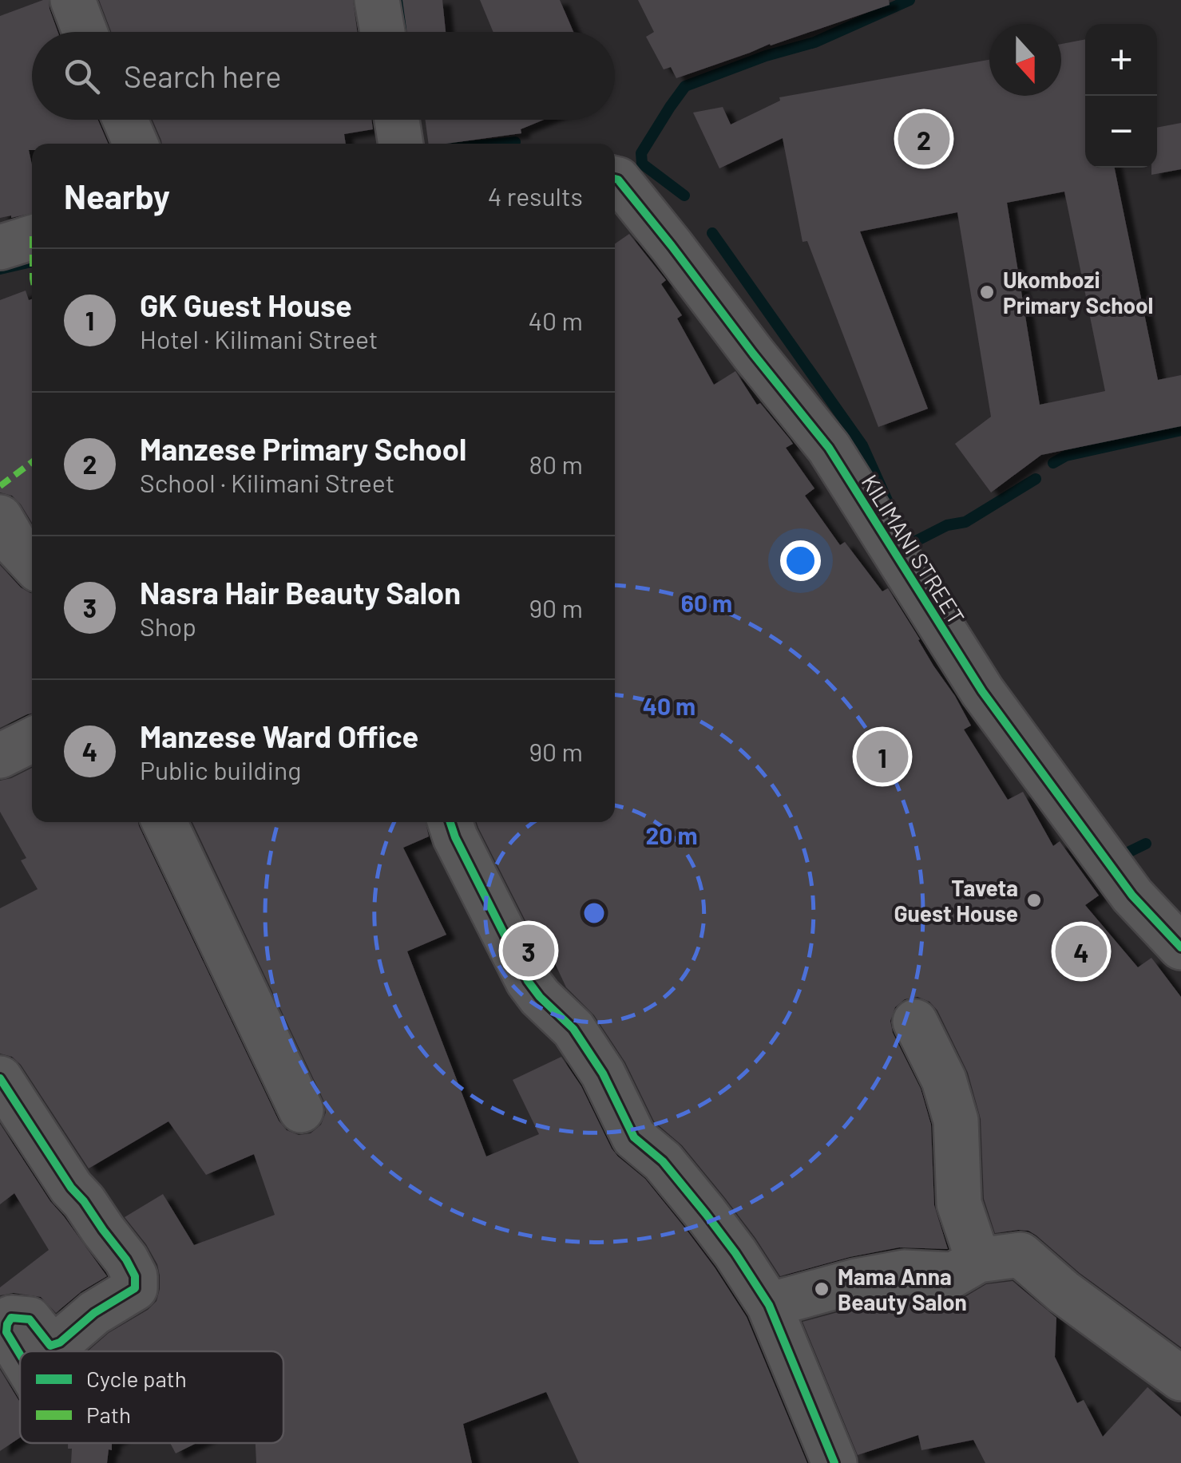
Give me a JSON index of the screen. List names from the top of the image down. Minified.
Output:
{"streets":{"street":["KILIMANI STREET"]},"places":["Ukombozi Primary School","Taveta Guest House","Mama Anna Beauty Salon"],"legend":["Cycle path","Path"],"north":"bottom","page":{"map_buttons":["+","−"],"search":"Search here","pins":["2","1","3","4"],"heading":["Nearby","4 results"],"list":[{"mark":"1","name":"GK Guest House","note":"Hotel · Kilimani Street","value":"40 m"},{"mark":"2","name":"Manzese Primary School","note":"School · Kilimani Street","value":"80 m"},{"mark":"3","name":"Nasra Hair Beauty Salon","note":"Shop","value":"90 m"},{"mark":"4","name":"Manzese Ward Office","note":"Public building","value":"90 m"}]},"rings":["60 m","40 m","20 m"]}
